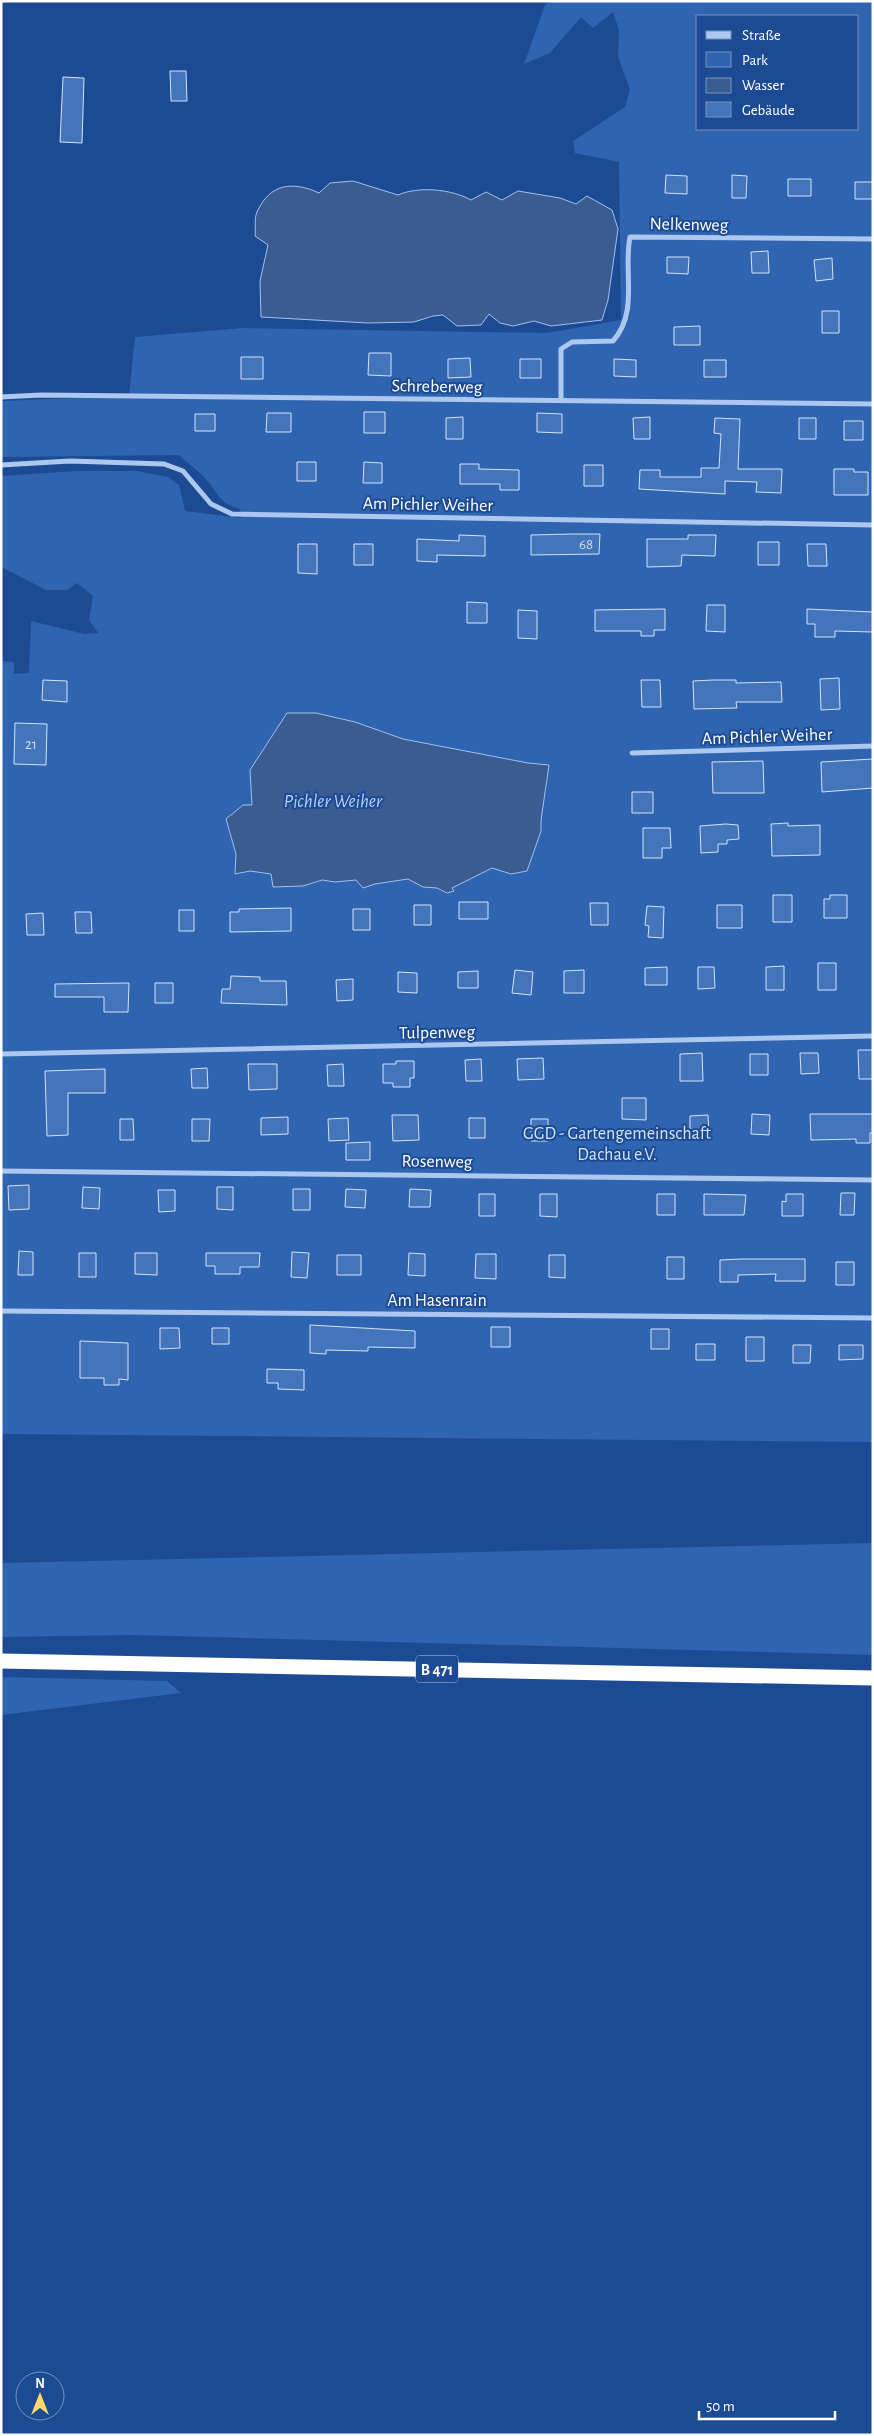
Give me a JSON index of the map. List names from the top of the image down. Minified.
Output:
{"streets":{"highway":["B 471"],"street":["Nelkenweg","Schreberweg","Am Pichler Weiher","Tulpenweg","Rosenweg","Am Hasenrain"]},"crossings":[["Nelkenweg","Schreberweg"]],"water":["Pichler Weiher"],"parks":["GGD - Gartengemeinschaft Dachau e.V."],"house_numbers":["68","21"],"legend":["Straße","Park","Wasser","Gebäude"],"scale_bar":"50 m","north":"top"}
